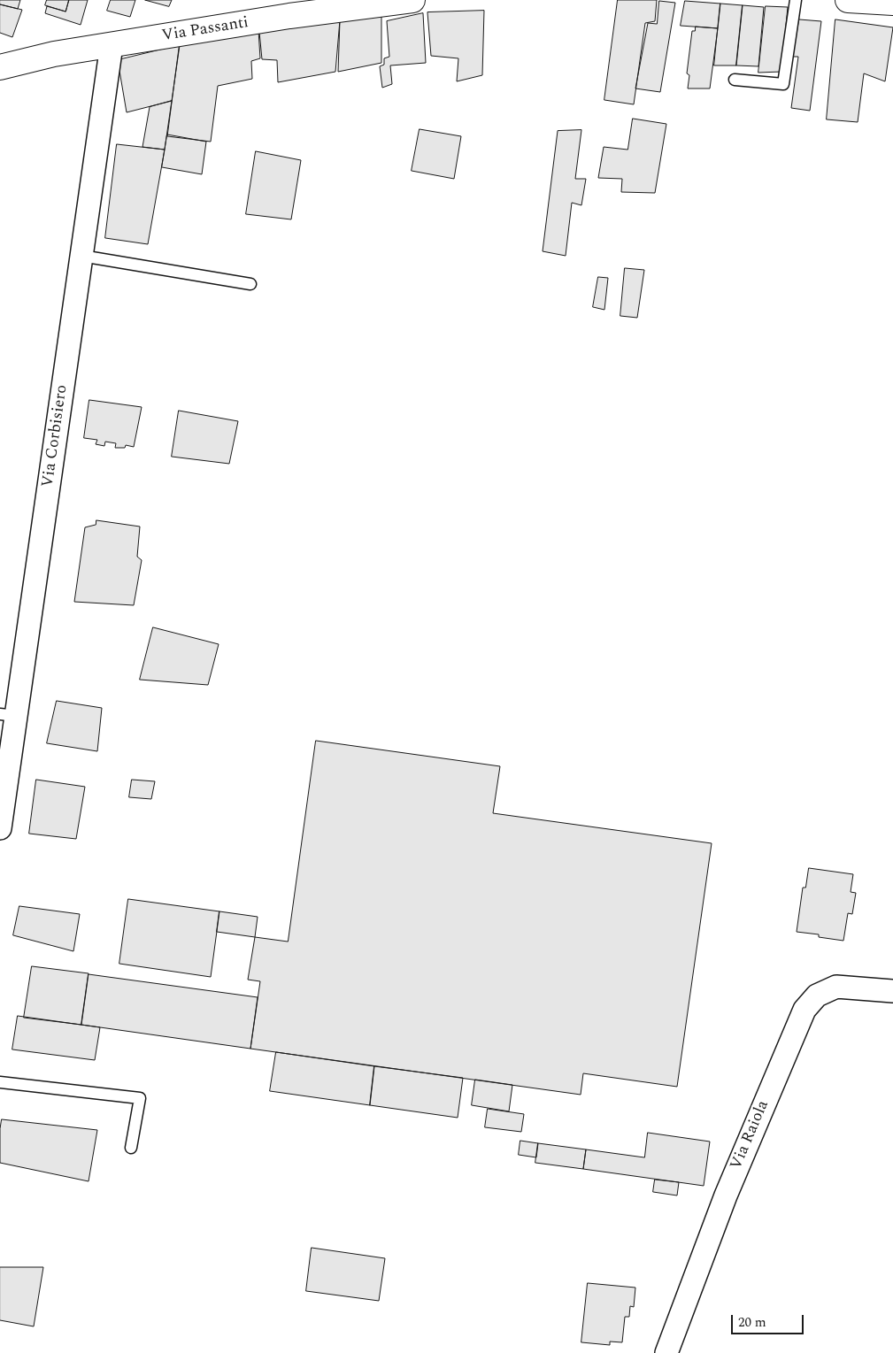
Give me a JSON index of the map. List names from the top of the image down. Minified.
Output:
{"streets":{"street":["Via Passanti","Via Corbisiero","Via Raiola"]},"crossings":[["Via Passanti","Via Corbisiero"]],"scale_bar":"20 m"}
